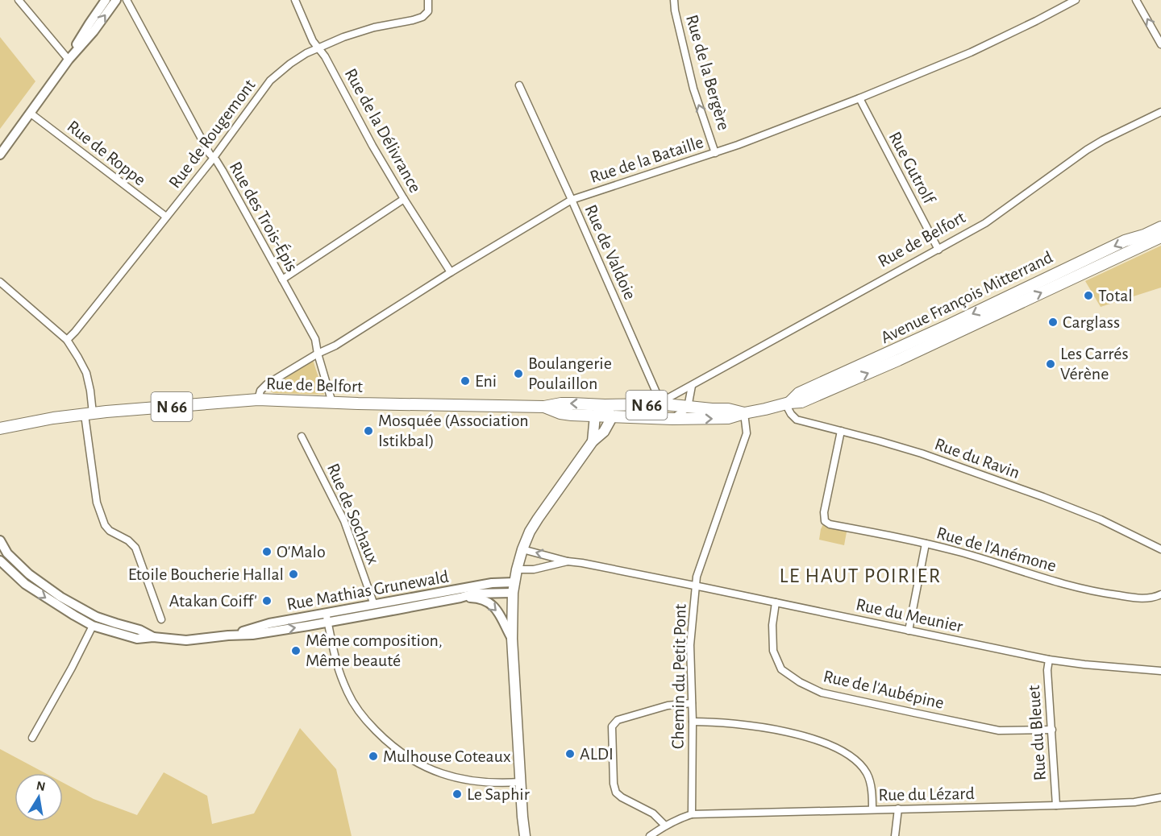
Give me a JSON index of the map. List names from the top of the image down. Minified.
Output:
{"streets":{"main road":["Rue de Belfort","Avenue François Mitterrand","N 66"],"street":["Rue de la Bergère","Rue de la Délivrance","Rue de Rougemont","Rue de Roppe","Rue de la Bataille","Rue Gutrolf","Rue des Trois-Épis","Rue de Valdoie","Rue du Ravin","Rue de Sochaux","Rue de l'Anémone","Rue Mathias Grunewald","Rue du Meunier","Chemin du Petit Pont","Rue de l'Aubépine","Rue du Bleuet","Rue du Lézard"]},"crossings":[["Rue de la Bergère","Rue de la Bataille"],["Rue de la Délivrance","Rue de Rougemont"],["Rue de la Délivrance","Rue de la Bataille"],["Rue de Rougemont","Rue de Roppe"],["Rue de Rougemont","Rue des Trois-Épis"],["Rue de la Bataille","Rue Gutrolf"],["Rue de la Bataille","Rue des Trois-Épis"],["Rue de la Bataille","Rue de Belfort"],["Rue de la Bataille","Rue de Valdoie"],["Rue Gutrolf","Rue de Belfort"],["Rue des Trois-Épis","Rue de Belfort"],["Rue de Belfort","Rue de Valdoie"],["Rue de Belfort","Avenue François Mitterrand"],["Avenue François Mitterrand","Rue du Ravin"],["Avenue François Mitterrand","Chemin du Petit Pont"],["Rue du Ravin","Rue de l'Anémone"],["Rue de Sochaux","Rue Mathias Grunewald"],["Rue du Meunier","Chemin du Petit Pont"],["Rue du Meunier","Rue de l'Aubépine"],["Rue du Meunier","Rue du Bleuet"],["Chemin du Petit Pont","Rue du Lézard"],["Rue de l'Aubépine","Rue du Bleuet"],["Rue du Bleuet","Rue du Lézard"]],"one_way":["Rue de la Bergère"],"districts":["LE HAUT POIRIER"],"places":["Total","Carglass","Les Carrés Vérène","Boulangerie Poulaillon","Eni","Mosquée (Association Istikbal)","O'Malo","Etoile Boucherie Hallal","Atakan Coiff'","Même composition, Même beauté","ALDI","Mulhouse Coteaux","Le Saphir"],"north":"top"}
